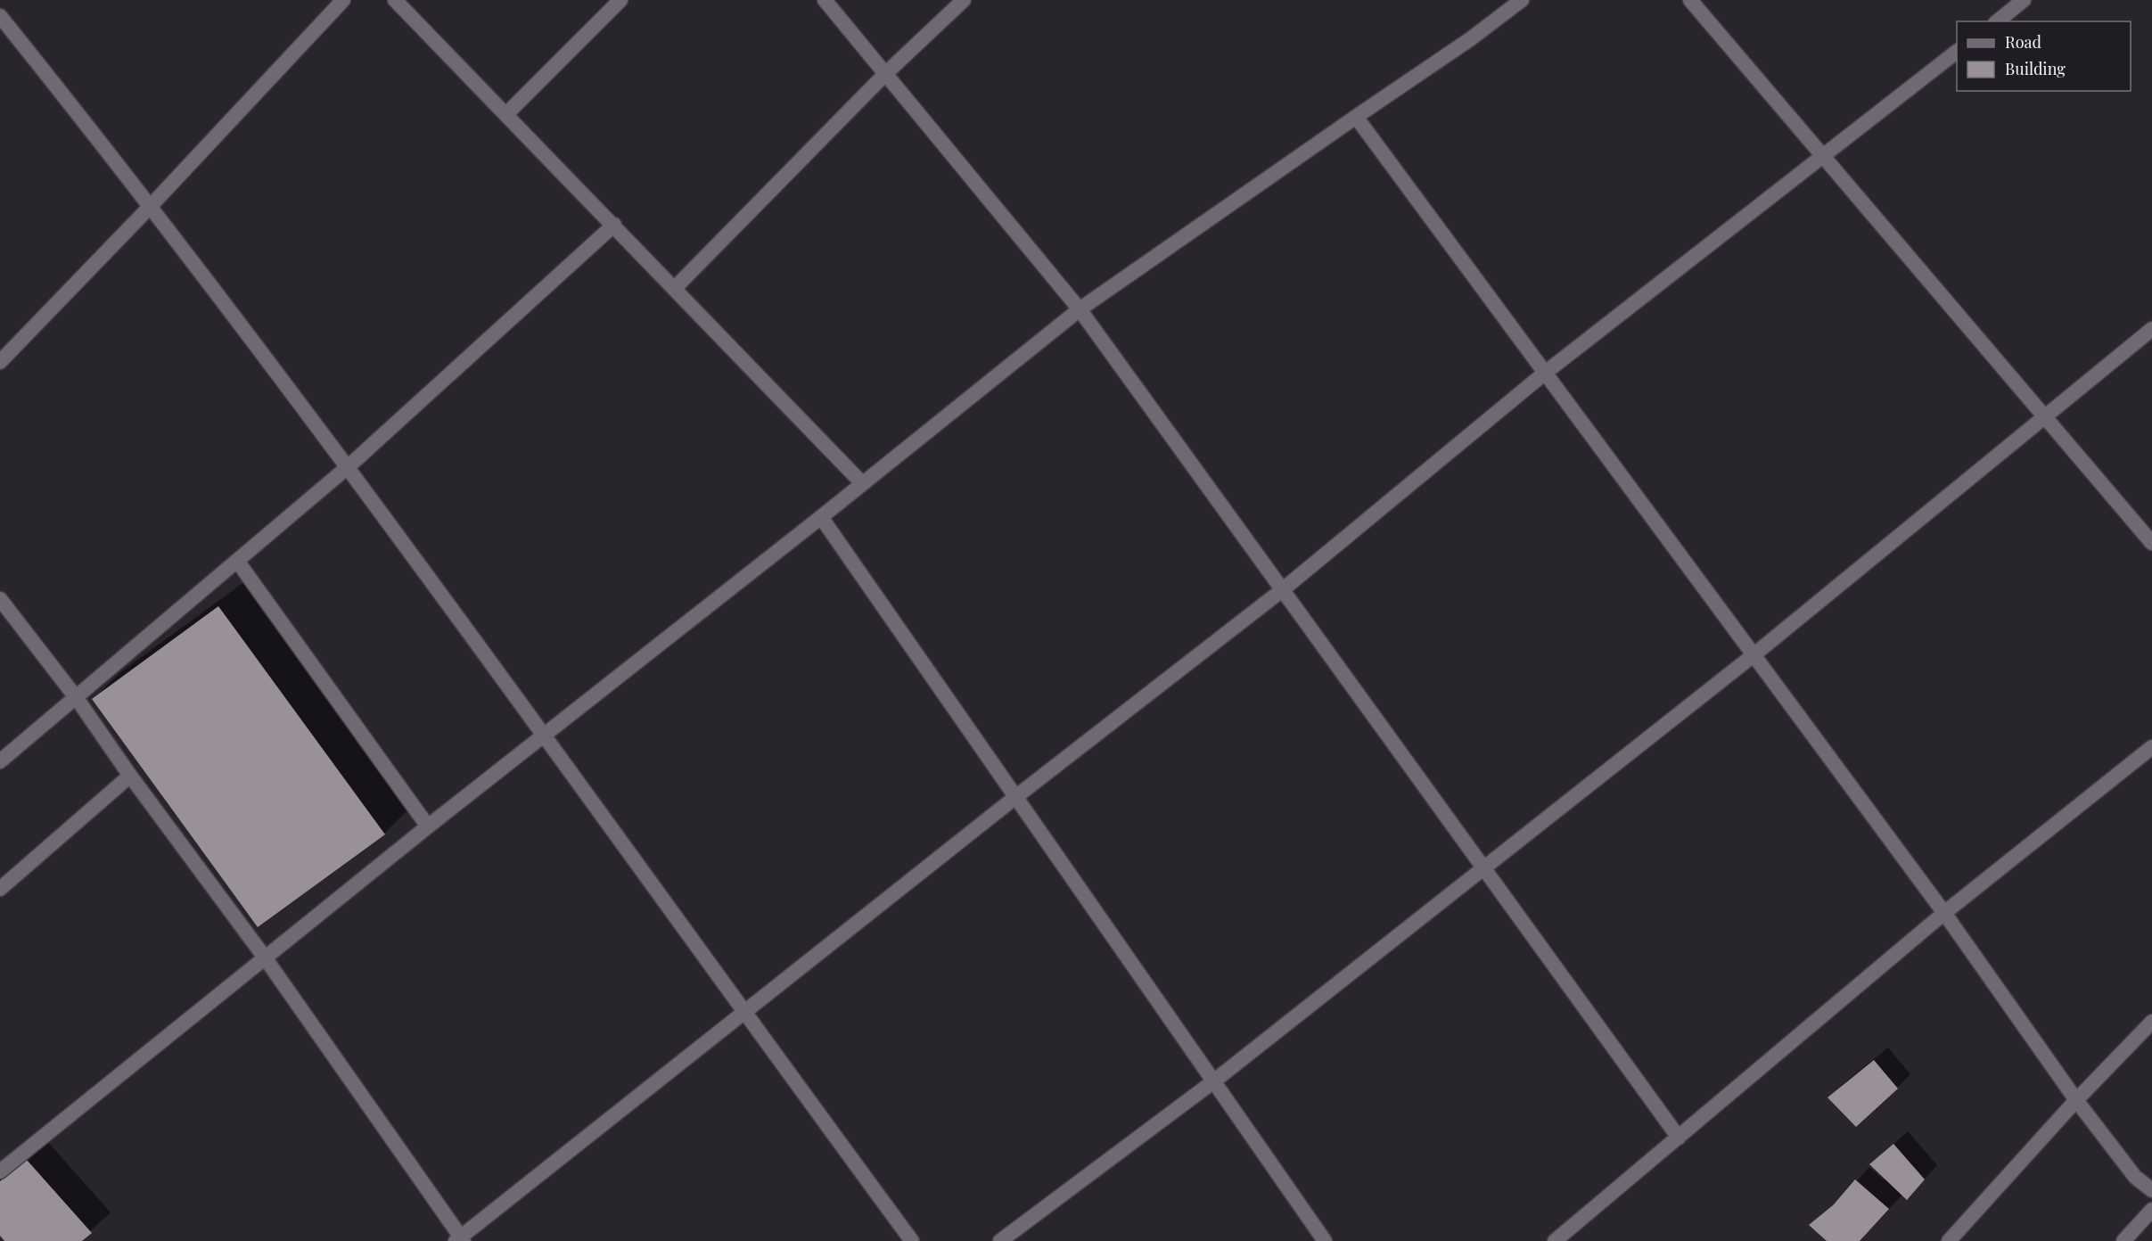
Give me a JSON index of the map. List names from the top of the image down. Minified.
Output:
{"legend":["Road","Building"]}
